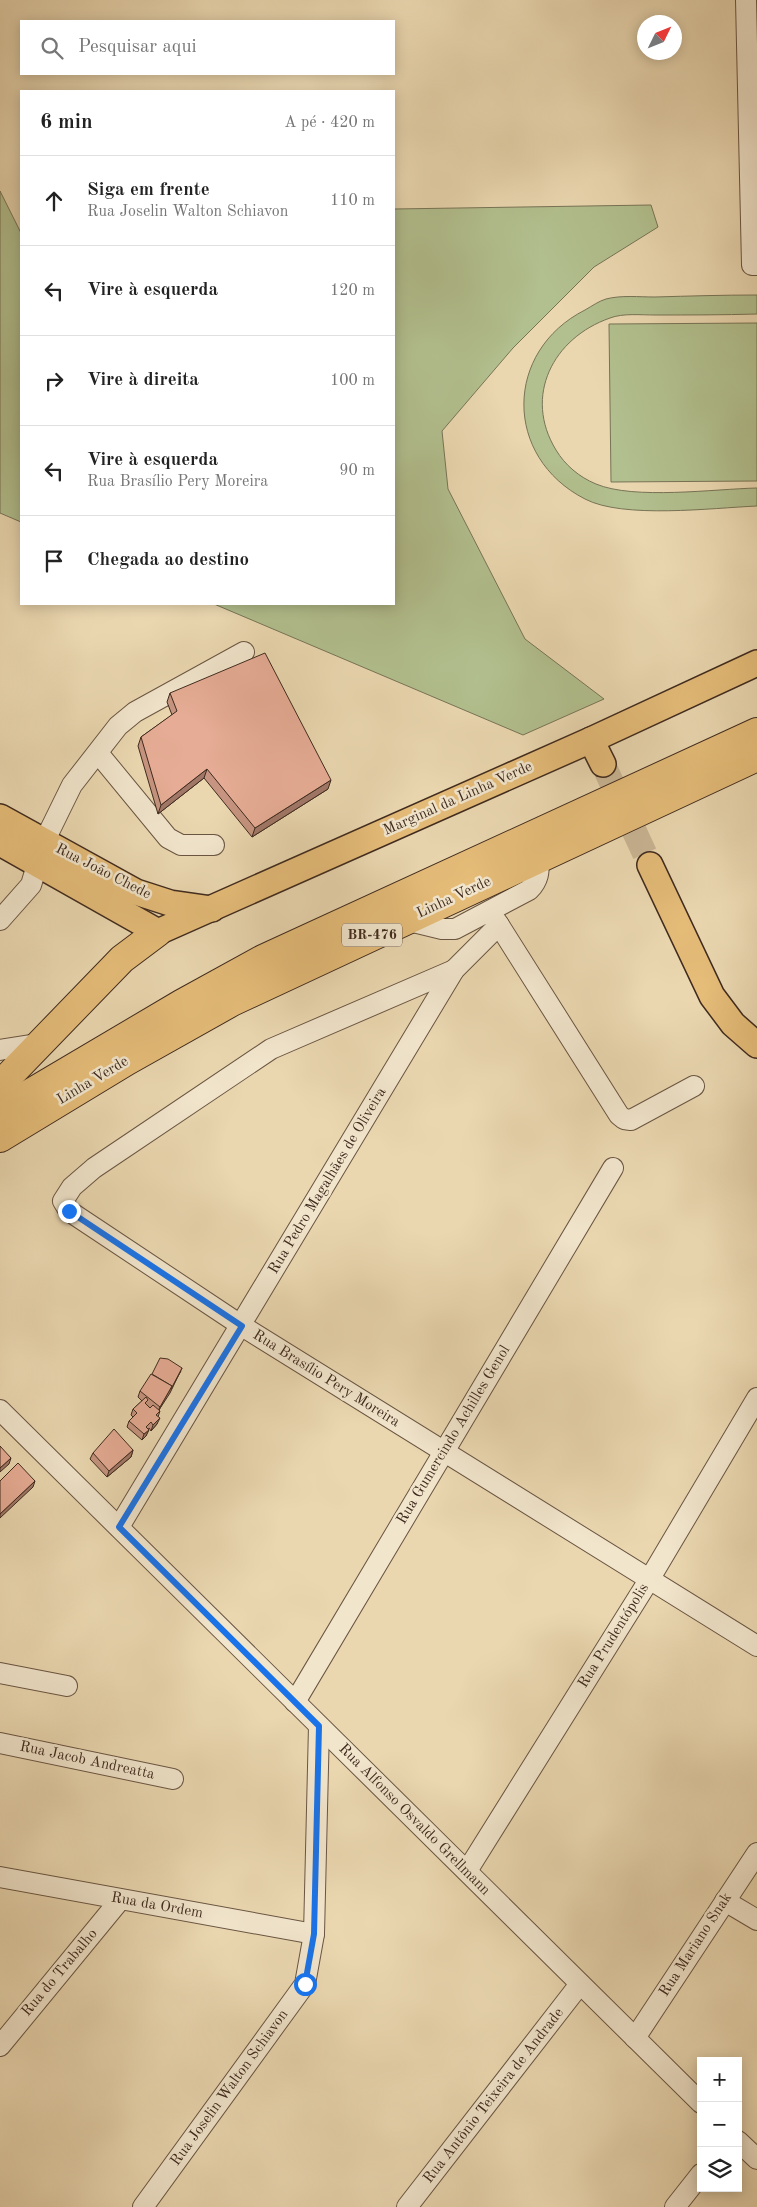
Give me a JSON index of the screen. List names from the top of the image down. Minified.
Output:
{"streets":{"highway":["Linha Verde","BR-476"],"main road":["Marginal da Linha Verde","Rua João Chede"],"street":["Rua Pedro Magalhães de Oliveira","Rua Brasílio Pery Moreira","Rua Gumercindo Achilles Genol","Rua Prudentópolis","Rua Jacob Andreatta","Rua Alfonso Osvaldo Grellmann","Rua da Ordem","Rua Mariano Snak","Rua do Trabalho","Rua Joselin Walton Schiavon","Rua Antônio Teixeira de Andrade"]},"crossings":[["Marginal da Linha Verde","Rua João Chede"],["Linha Verde","Rua Pedro Magalhães de Oliveira"],["Rua Pedro Magalhães de Oliveira","Rua Brasílio Pery Moreira"],["Rua Pedro Magalhães de Oliveira","Rua Alfonso Osvaldo Grellmann"],["Rua Brasílio Pery Moreira","Rua Gumercindo Achilles Genol"],["Rua Brasílio Pery Moreira","Rua Prudentópolis"],["Rua Gumercindo Achilles Genol","Rua Alfonso Osvaldo Grellmann"],["Rua Prudentópolis","Rua Alfonso Osvaldo Grellmann"],["Rua Alfonso Osvaldo Grellmann","Rua Mariano Snak"],["Rua Alfonso Osvaldo Grellmann","Rua Joselin Walton Schiavon"],["Rua Alfonso Osvaldo Grellmann","Rua Antônio Teixeira de Andrade"],["Rua da Ordem","Rua do Trabalho"],["Rua da Ordem","Rua Joselin Walton Schiavon"]],"north":"top right","page":{"search":"Pesquisar aqui","heading":["6 min","A pé · 420 m"],"list":[["Siga em frente","Rua Joselin Walton Schiavon","110 m"],["Vire à esquerda","120 m"],["Vire à direita","100 m"],["Vire à esquerda","Rua Brasílio Pery Moreira","90 m"],"Chegada ao destino"],"map_buttons":["+","−"]}}
